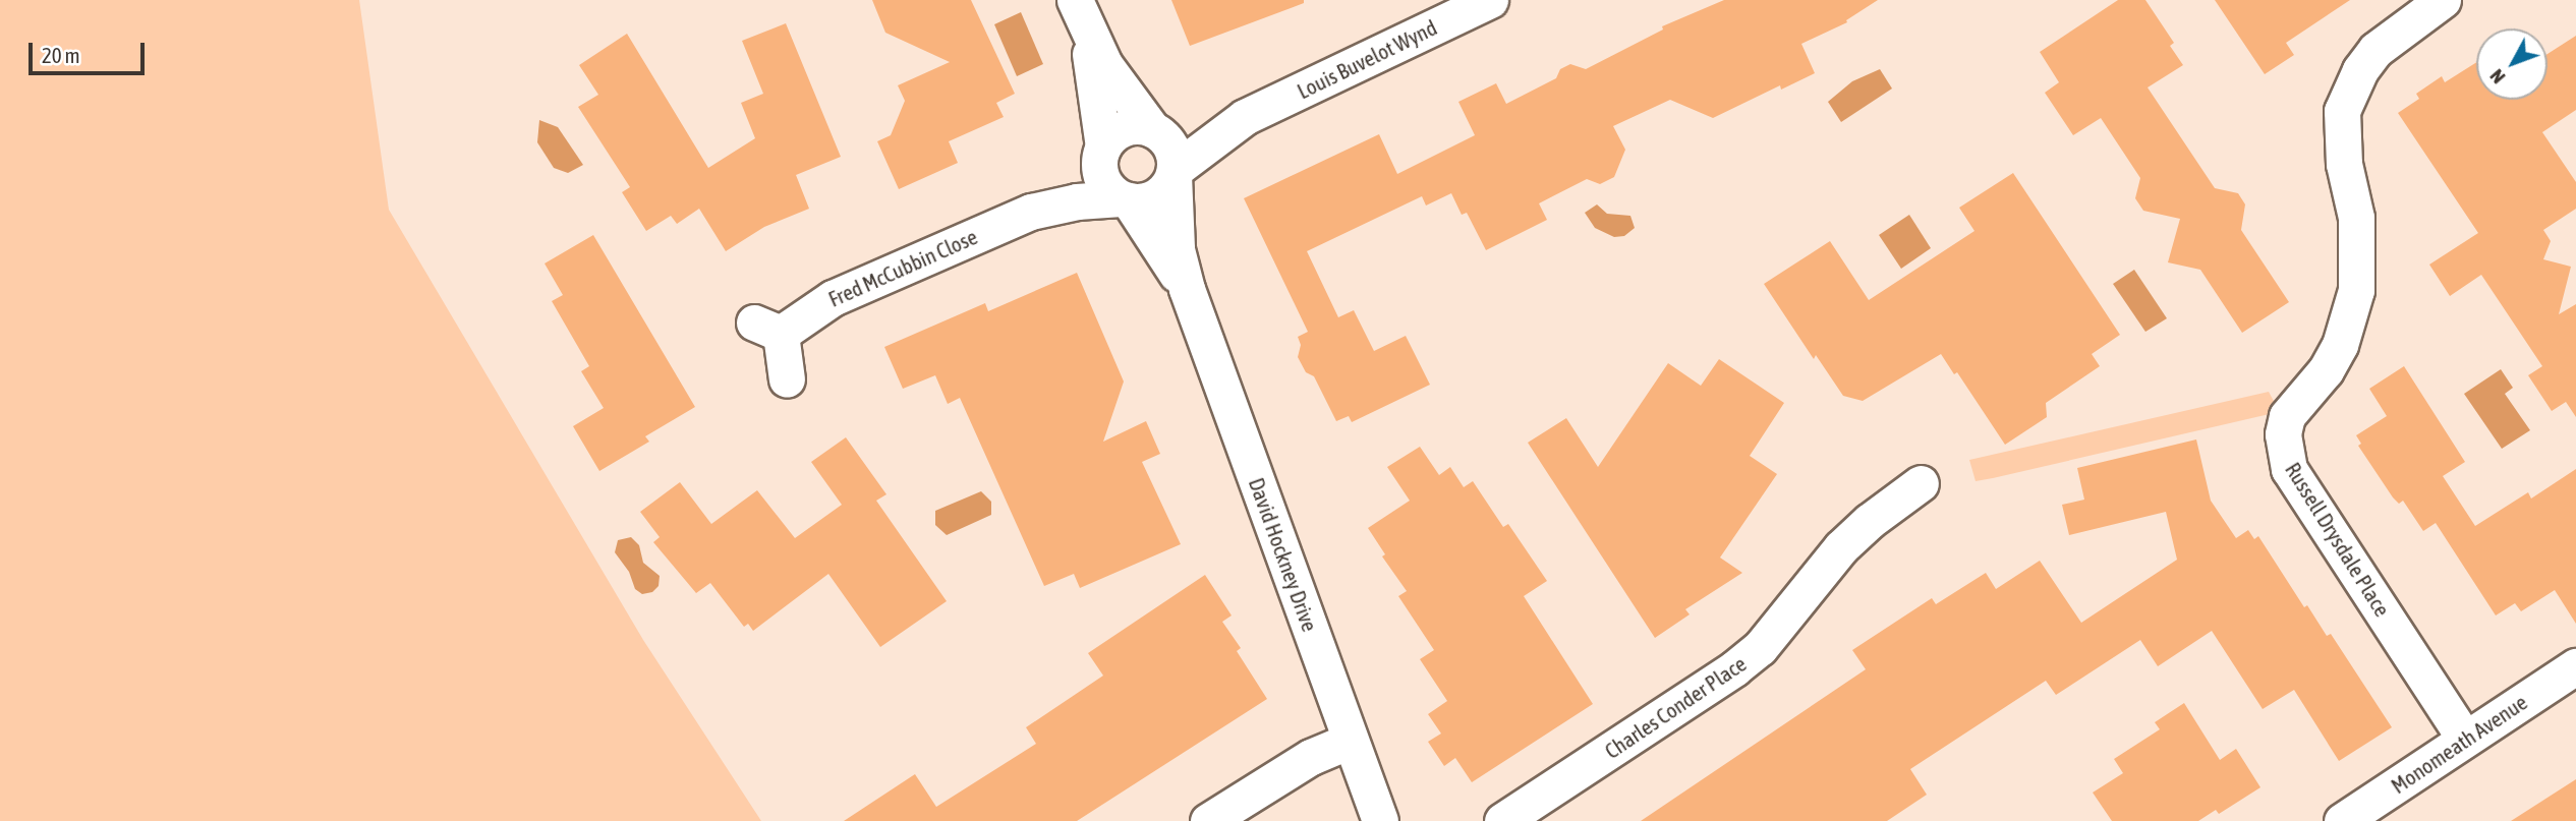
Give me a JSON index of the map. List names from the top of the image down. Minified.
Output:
{"streets":{"street":["Louis Buvelot Wynd","Fred McCubbin Close","Russell Drysdale Place","David Hockney Drive","Charles Conder Place","Monomeath Avenue"]},"crossings":[["Louis Buvelot Wynd","Fred McCubbin Close"],["Louis Buvelot Wynd","David Hockney Drive"],["Fred McCubbin Close","David Hockney Drive"],["Russell Drysdale Place","Monomeath Avenue"]],"scale_bar":"20 m","north":"bottom left"}
